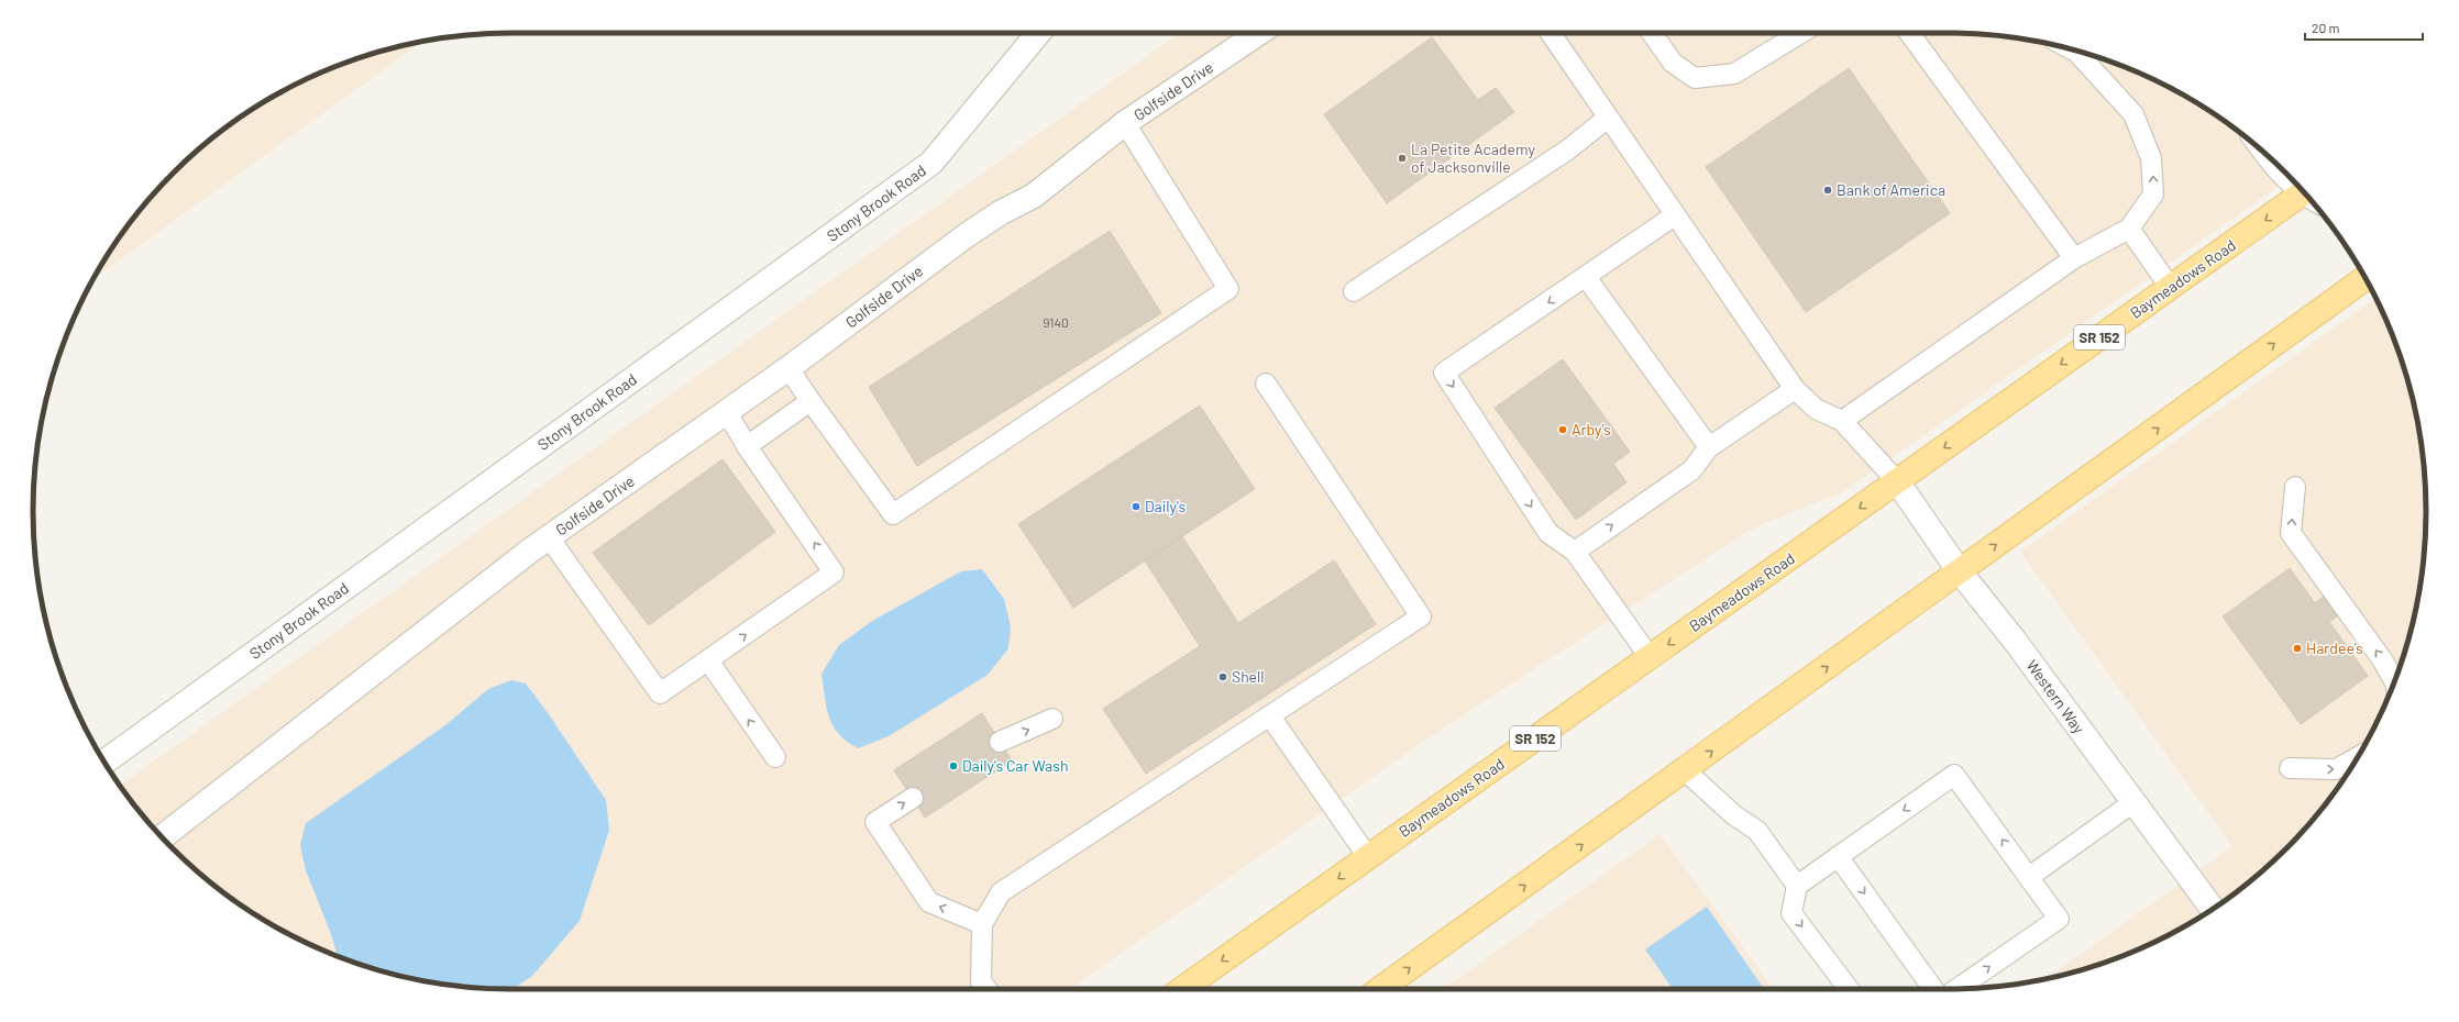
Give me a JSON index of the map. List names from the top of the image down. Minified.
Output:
{"streets":{"main road":["Baymeadows Road","SR 152"],"street":["Golfside Drive","Stony Brook Road","Western Way"]},"crossings":[["Baymeadows Road","Western Way"]],"places":["La Petite Academy of Jacksonville","Bank of America","Arby's","Daily's","Hardee's","Shell","Daily's Car Wash"],"house_numbers":["9140"],"scale_bar":"20 m"}
